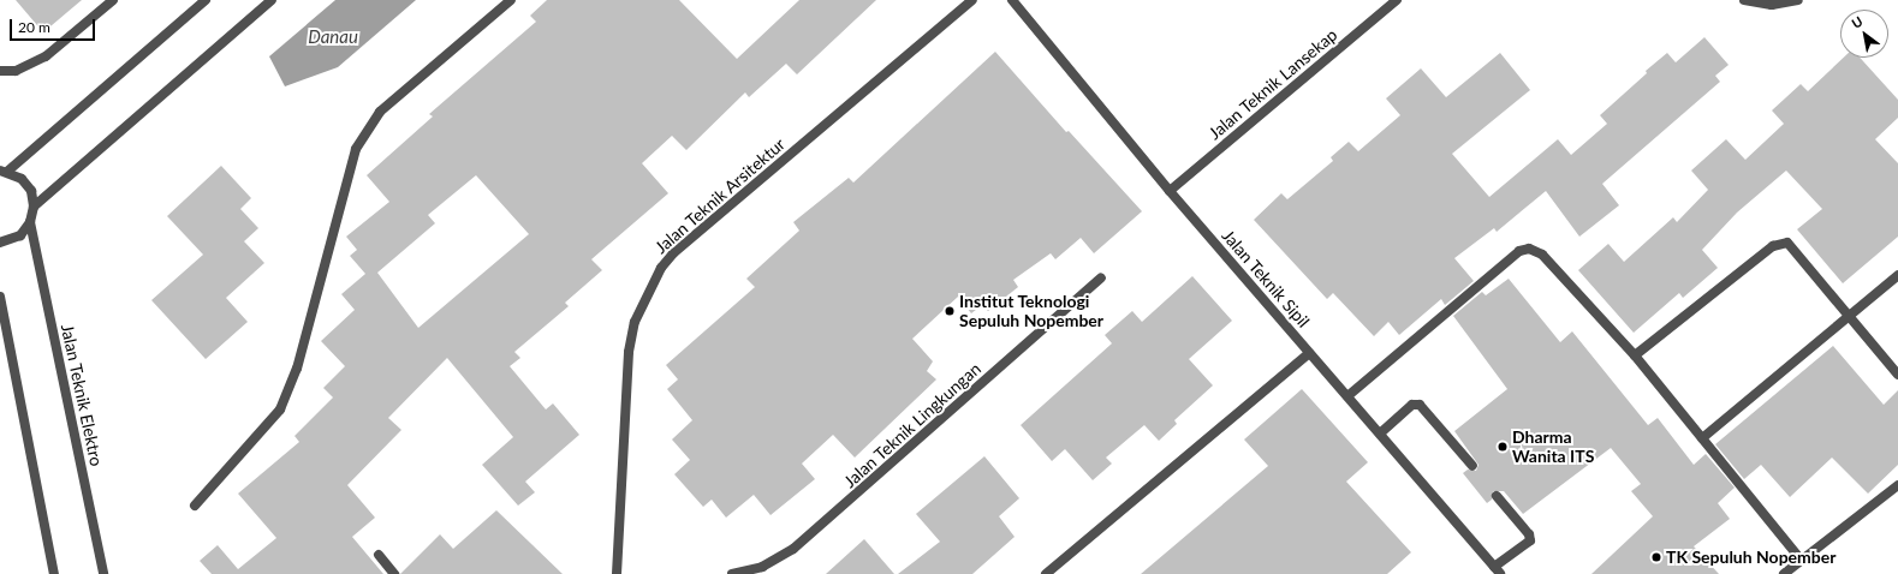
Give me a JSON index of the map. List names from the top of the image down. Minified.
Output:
{"streets":{"lane":["Jalan Teknik Lansekap","Jalan Teknik Arsitektur","Jalan Teknik Sipil","Jalan Teknik Elektro","Jalan Teknik Lingkungan"]},"crossings":[["Jalan Teknik Lansekap","Jalan Teknik Sipil"]],"water":["Danau"],"places":["Institut Teknologi Sepuluh Nopember","Dharma Wanita ITS","TK Sepuluh Nopember"],"scale_bar":"20 m","north":"top left"}
